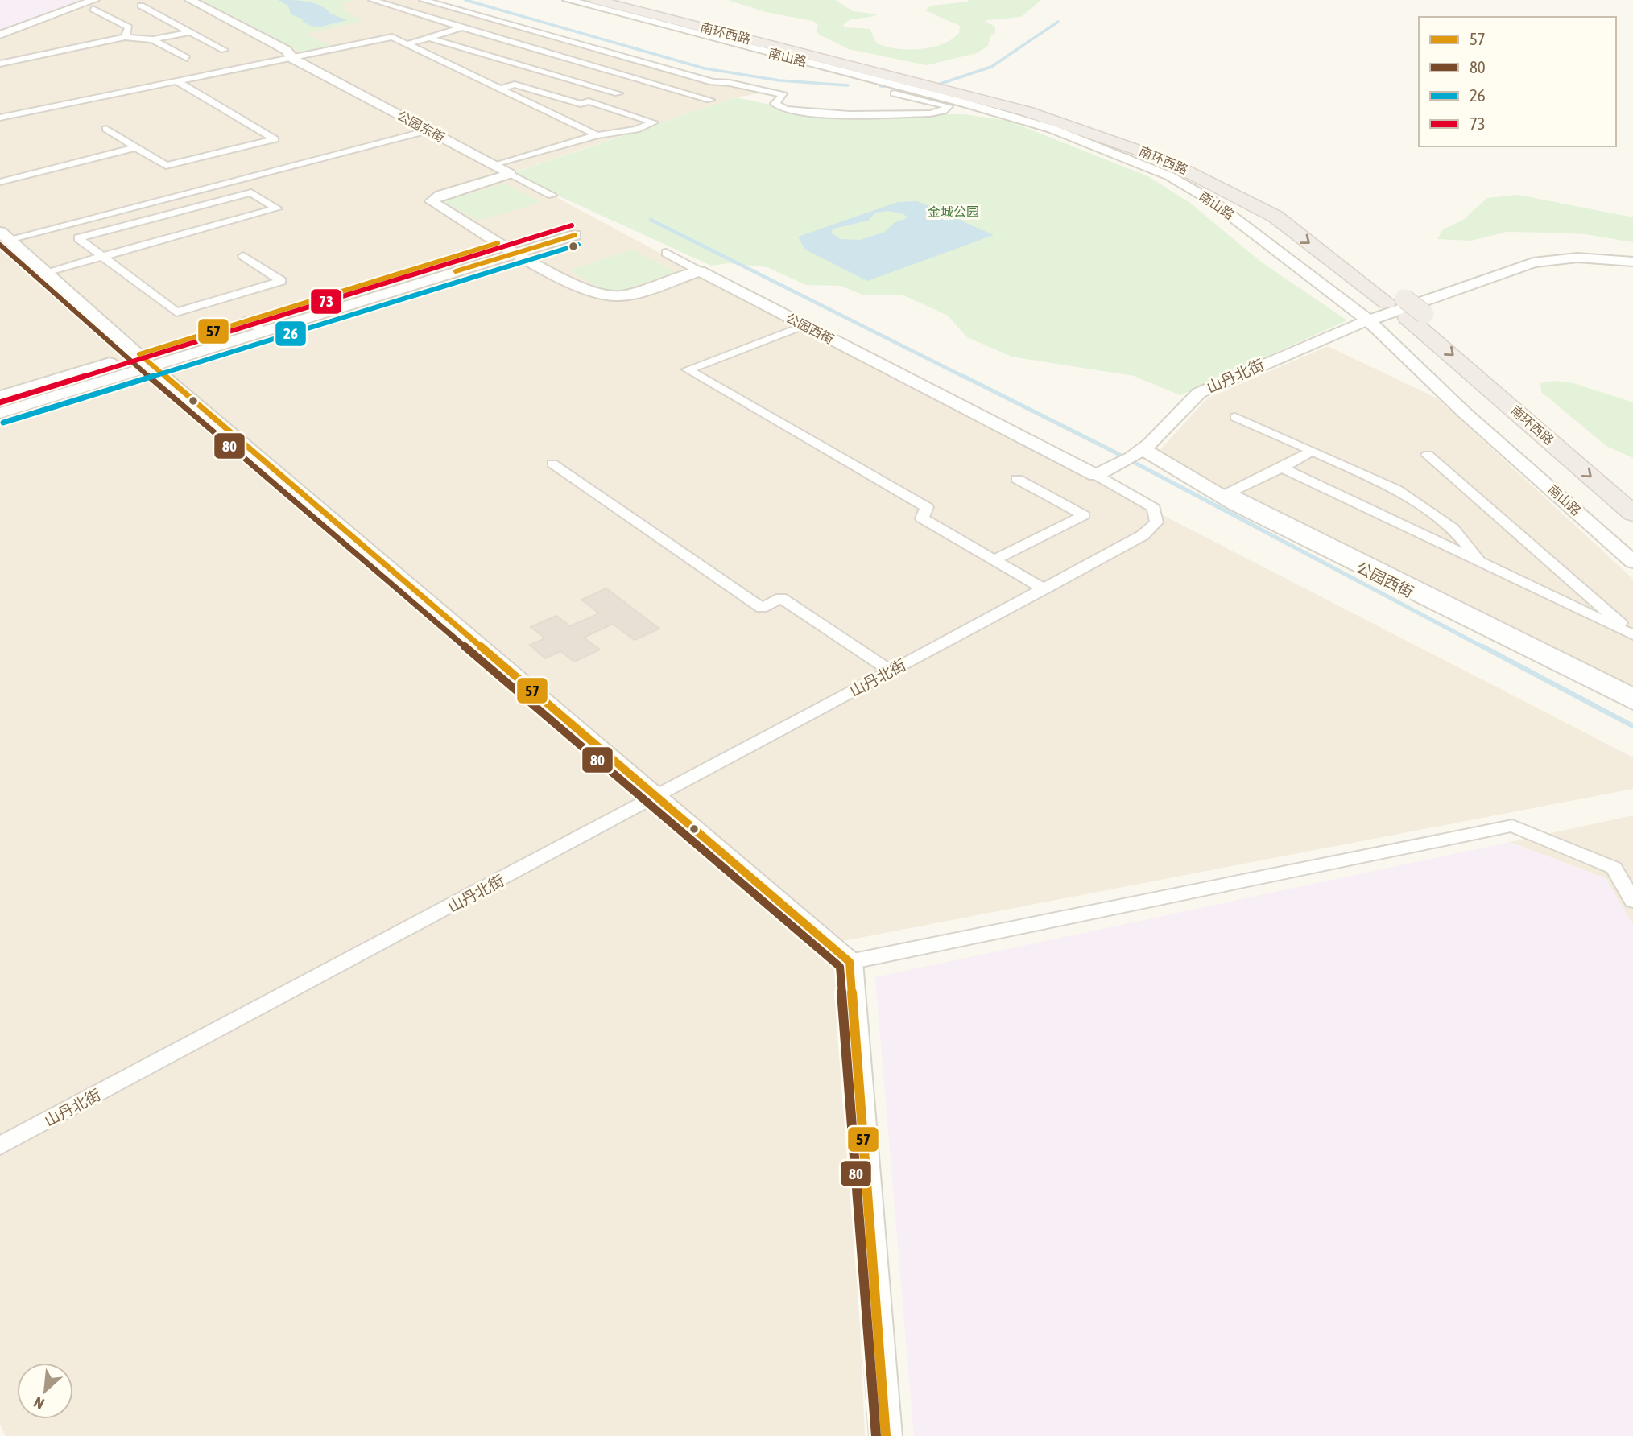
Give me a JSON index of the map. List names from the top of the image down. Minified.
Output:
{"streets":{"highway":["南环西路"],"street":["南山路","公园东街","公园西街","山丹北街"]},"crossings":[["南环西路","南山路"],["南山路","山丹北街"],["公园西街","山丹北街"]],"parks":["金城公园"],"lines":["transit line 73","transit line 57","transit line 80","transit line 26"],"legend":["57","80","26","73"],"north":"bottom left"}
